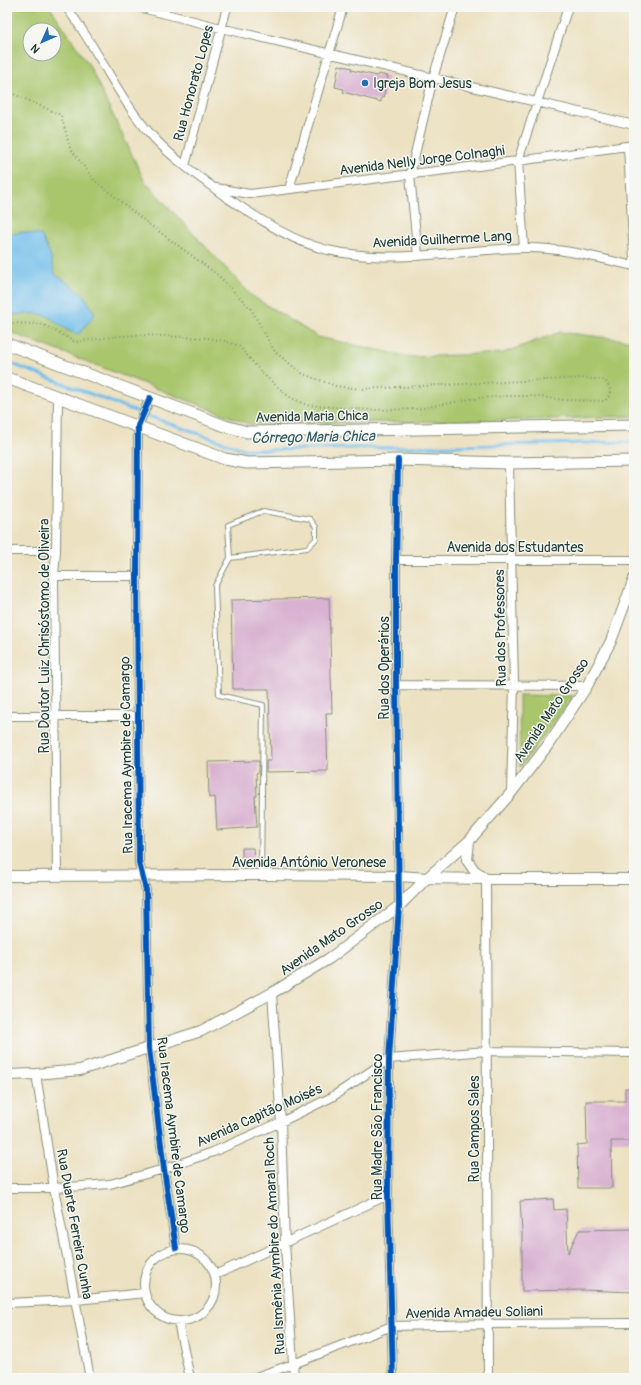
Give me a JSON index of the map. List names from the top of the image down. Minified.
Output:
{"streets":{"main road":["Avenida Maria Chica"],"street":["Rua Honorato Lopes","Avenida Nelly Jorge Colnaghi","Avenida Guilherme Lang","Avenida dos Estudantes","Rua dos Professores","Rua Doutor Luiz Chrisóstomo de Oliveira","Rua dos Operários","Avenida Mato Grosso","Rua Iracema Aymbire de Camargo","Avenida Antônio Veronese","Avenida Capitão Moisés","Rua Madre São Francisco","Rua Campos Sales","Rua Duarte Ferreira Cunha","Rua Ismênia Aymbire do Amaral Roch","Avenida Amadeu Soliani"]},"crossings":[["Rua Honorato Lopes","Avenida Guilherme Lang"],["Avenida Nelly Jorge Colnaghi","Avenida Guilherme Lang"],["Avenida dos Estudantes","Rua dos Professores"],["Avenida dos Estudantes","Rua dos Operários"],["Rua dos Professores","Avenida Mato Grosso"],["Rua Doutor Luiz Chrisóstomo de Oliveira","Avenida Antônio Veronese"],["Rua dos Operários","Avenida Antônio Veronese"],["Rua dos Operários","Rua Madre São Francisco"],["Avenida Mato Grosso","Rua Iracema Aymbire de Camargo"],["Avenida Mato Grosso","Avenida Antônio Veronese"],["Avenida Mato Grosso","Rua Madre São Francisco"],["Avenida Mato Grosso","Rua Duarte Ferreira Cunha"],["Avenida Mato Grosso","Rua Ismênia Aymbire do Amaral Roch"],["Rua Iracema Aymbire de Camargo","Avenida Antônio Veronese"],["Rua Iracema Aymbire de Camargo","Avenida Capitão Moisés"],["Avenida Antônio Veronese","Rua Madre São Francisco"],["Avenida Antônio Veronese","Rua Campos Sales"],["Avenida Capitão Moisés","Rua Madre São Francisco"],["Avenida Capitão Moisés","Rua Campos Sales"],["Avenida Capitão Moisés","Rua Duarte Ferreira Cunha"],["Avenida Capitão Moisés","Rua Ismênia Aymbire do Amaral Roch"],["Rua Madre São Francisco","Avenida Amadeu Soliani"],["Rua Campos Sales","Avenida Amadeu Soliani"],["Rua Ismênia Aymbire do Amaral Roch","Avenida Amadeu Soliani"]],"water":["Córrego Maria Chica"],"places":["Igreja Bom Jesus"],"north":"bottom left"}
